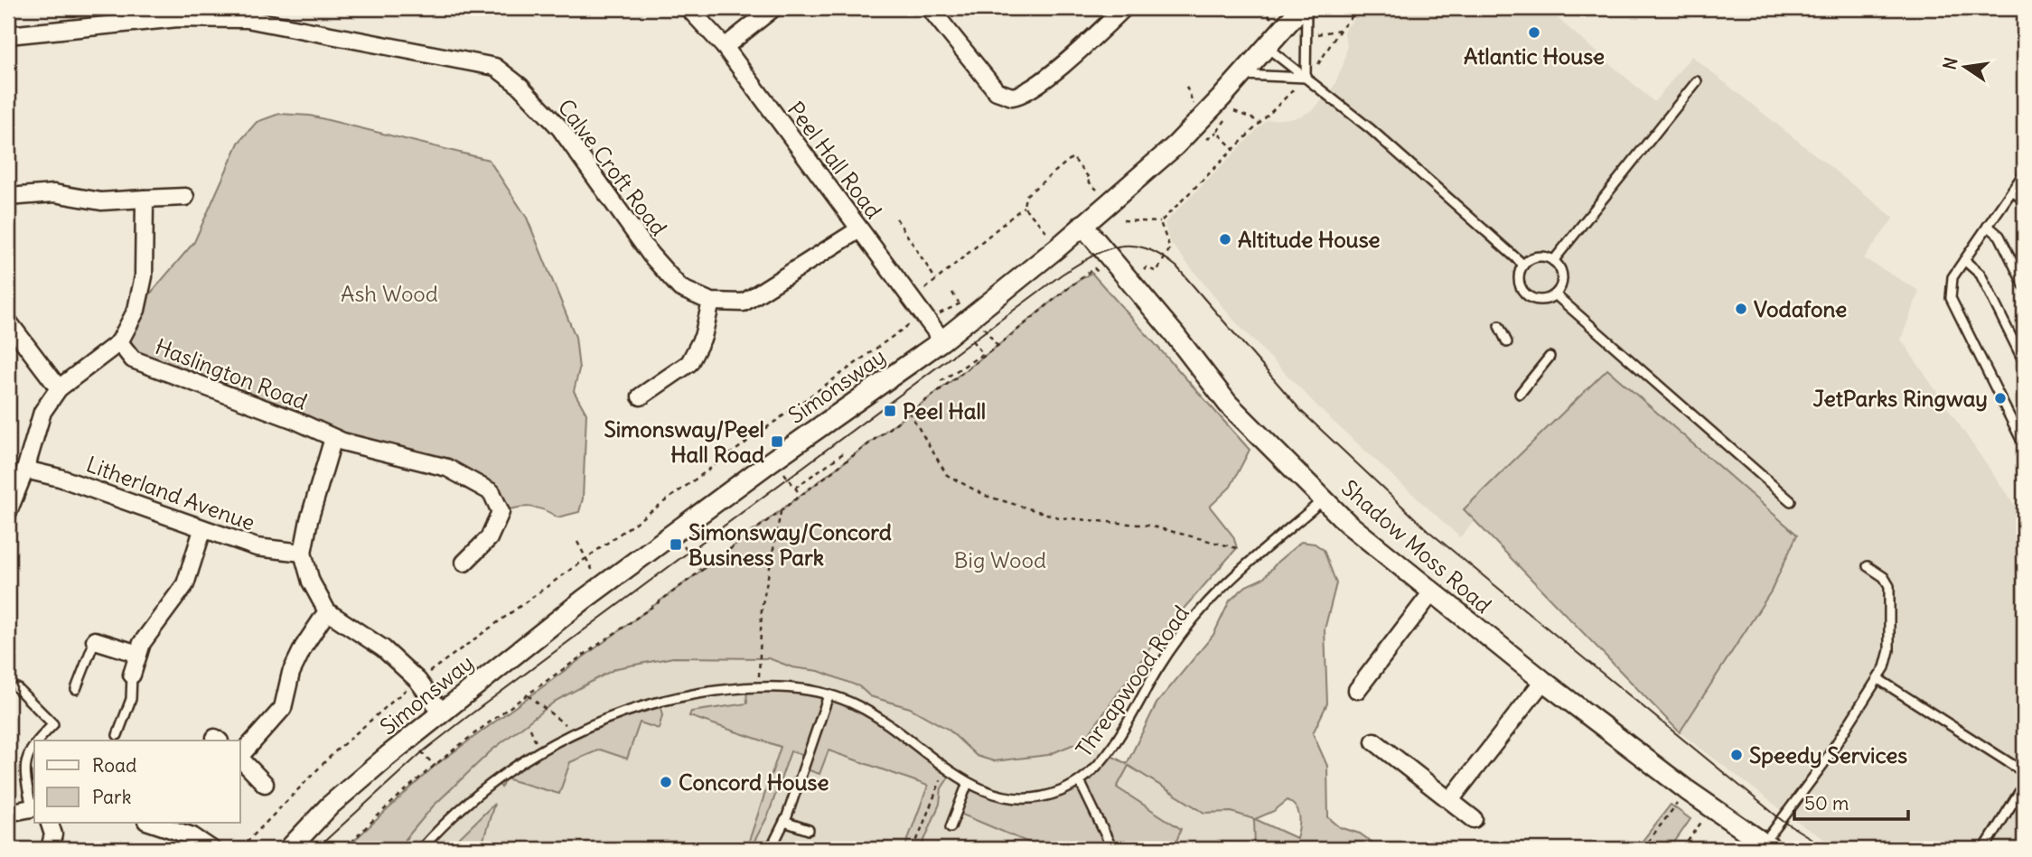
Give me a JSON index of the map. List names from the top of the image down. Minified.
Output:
{"streets":{"street":["Peel Hall Road","Calve Croft Road","Haslington Road","Simonsway","Litherland Avenue","Shadow Moss Road"],"lane":["Threapwood Road"]},"crossings":[["Peel Hall Road","Calve Croft Road"],["Peel Hall Road","Simonsway"],["Haslington Road","Litherland Avenue"],["Simonsway","Shadow Moss Road"],["Shadow Moss Road","Threapwood Road"]],"parks":["Ash Wood","Big Wood"],"places":{"other":["Atlantic House","Altitude House","Vodafone","JetParks Ringway","Speedy Services","Concord House"],"transit":["Peel Hall","Simonsway/Peel Hall Road","Simonsway/Concord Business Park"]},"legend":["Road","Park"],"scale_bar":"50 m","north":"left"}
